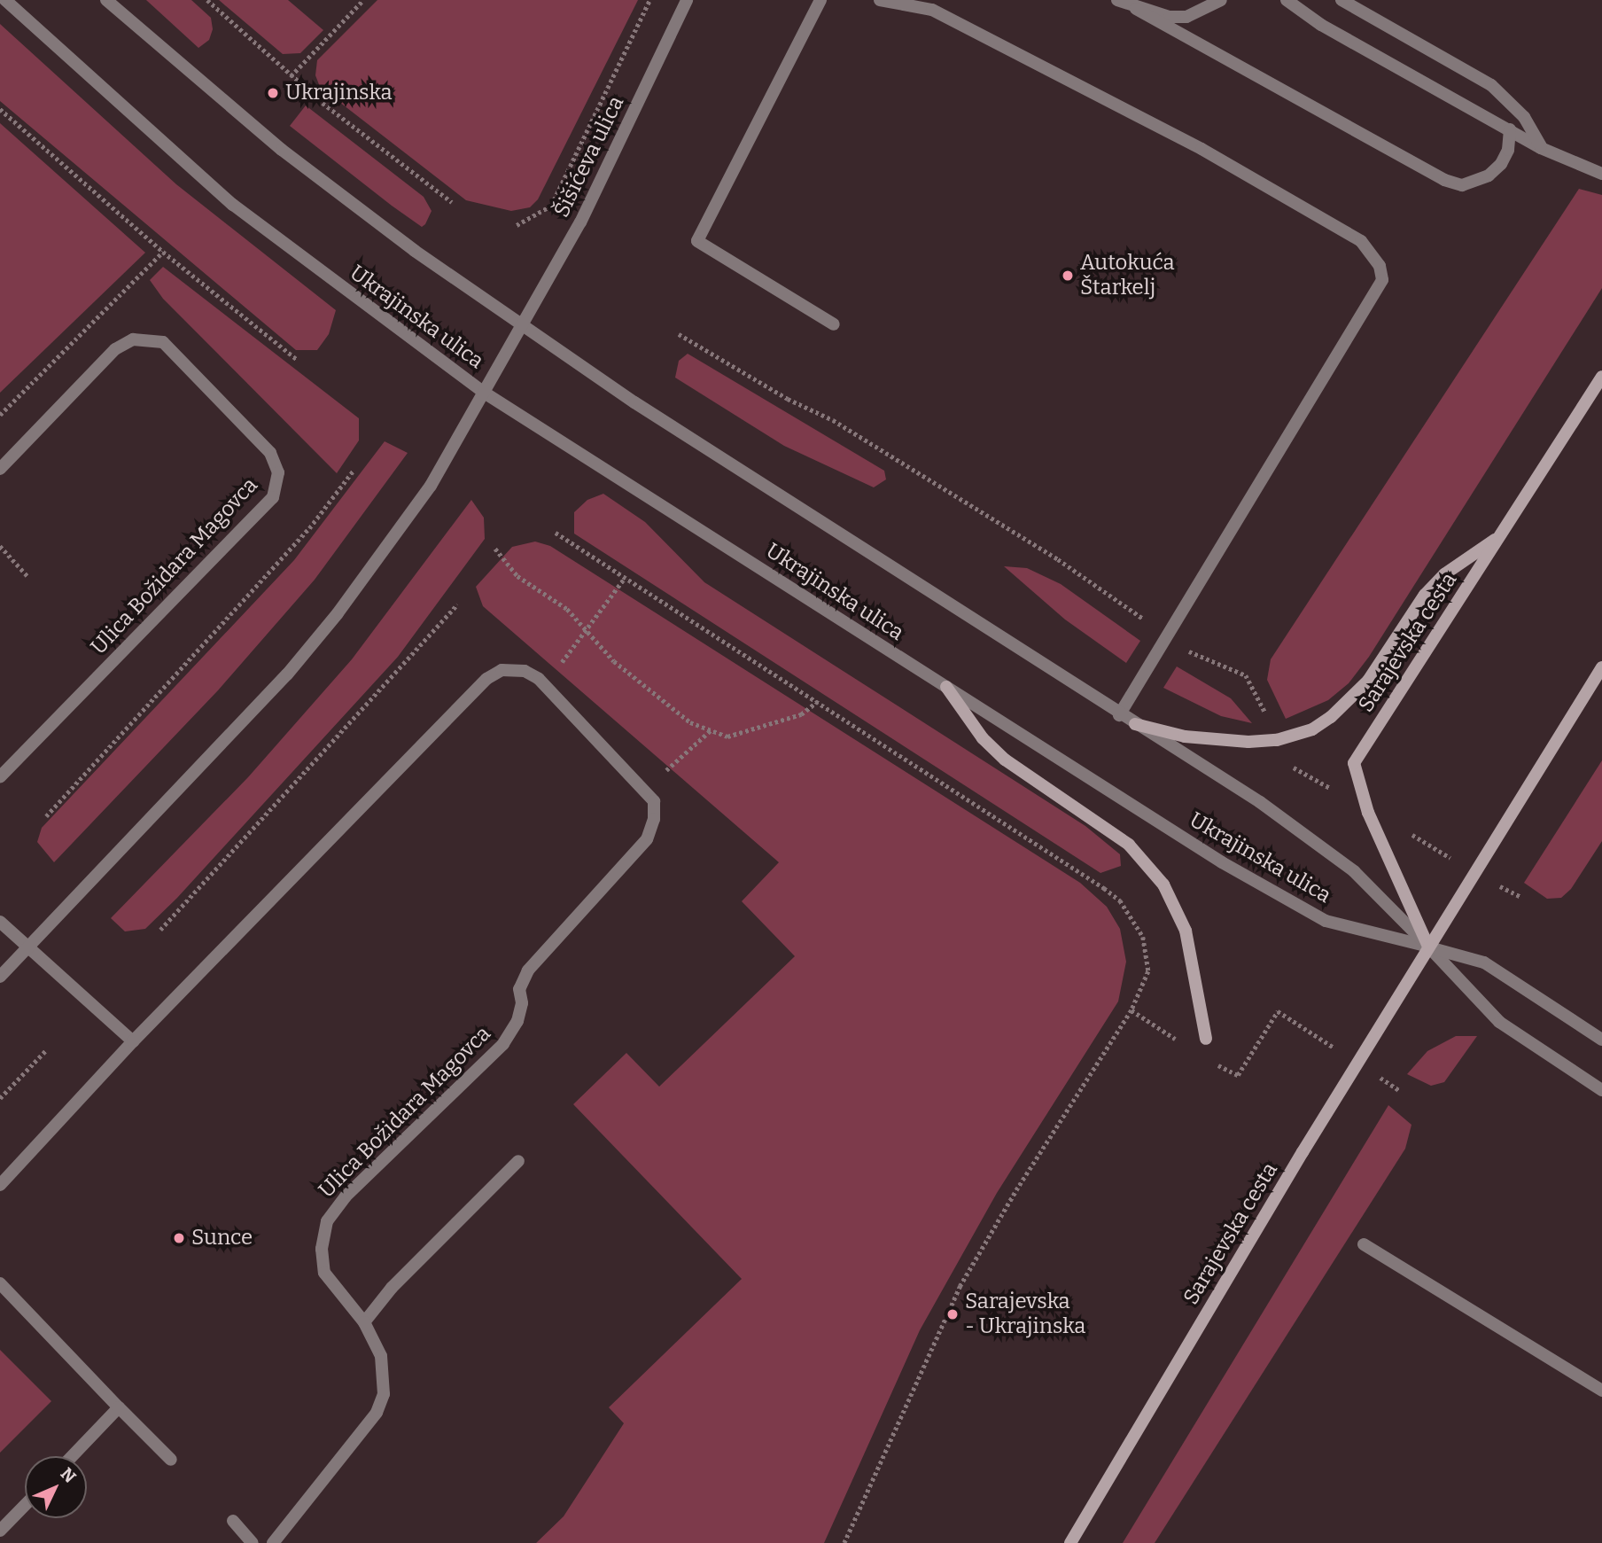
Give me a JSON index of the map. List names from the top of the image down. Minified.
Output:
{"streets":{"main road":["Sarajevska cesta"],"street":["Šišićeva ulica","Ukrajinska ulica","Ulica Božidara Magovca"]},"crossings":[["Šišićeva ulica","Ukrajinska ulica"],["Ukrajinska ulica","Sarajevska cesta"]],"places":["Ukrajinska","Autokuća Štarkelj","Sunce","Sarajevska - Ukrajinska"],"north":"top right"}
